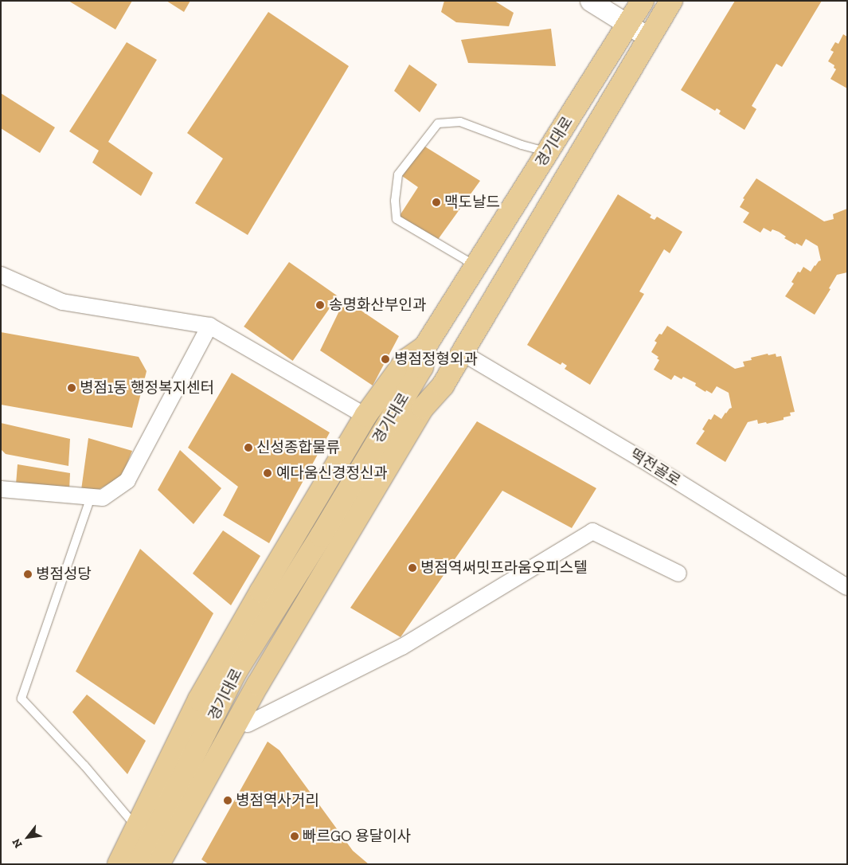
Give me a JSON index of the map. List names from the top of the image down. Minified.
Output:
{"streets":{"main road":["경기대로"],"street":["떡전골로"]},"crossings":[["경기대로","떡전골로"]],"places":["맥도날드","송명화산부인과","병점정형외과","병점1동 행정복지센터","신성종합물류","예다움신경정신과","병점역써밋프라움오피스텔","병점성당","병점역사거리","빠르GO 용달이사"],"north":"bottom left"}
